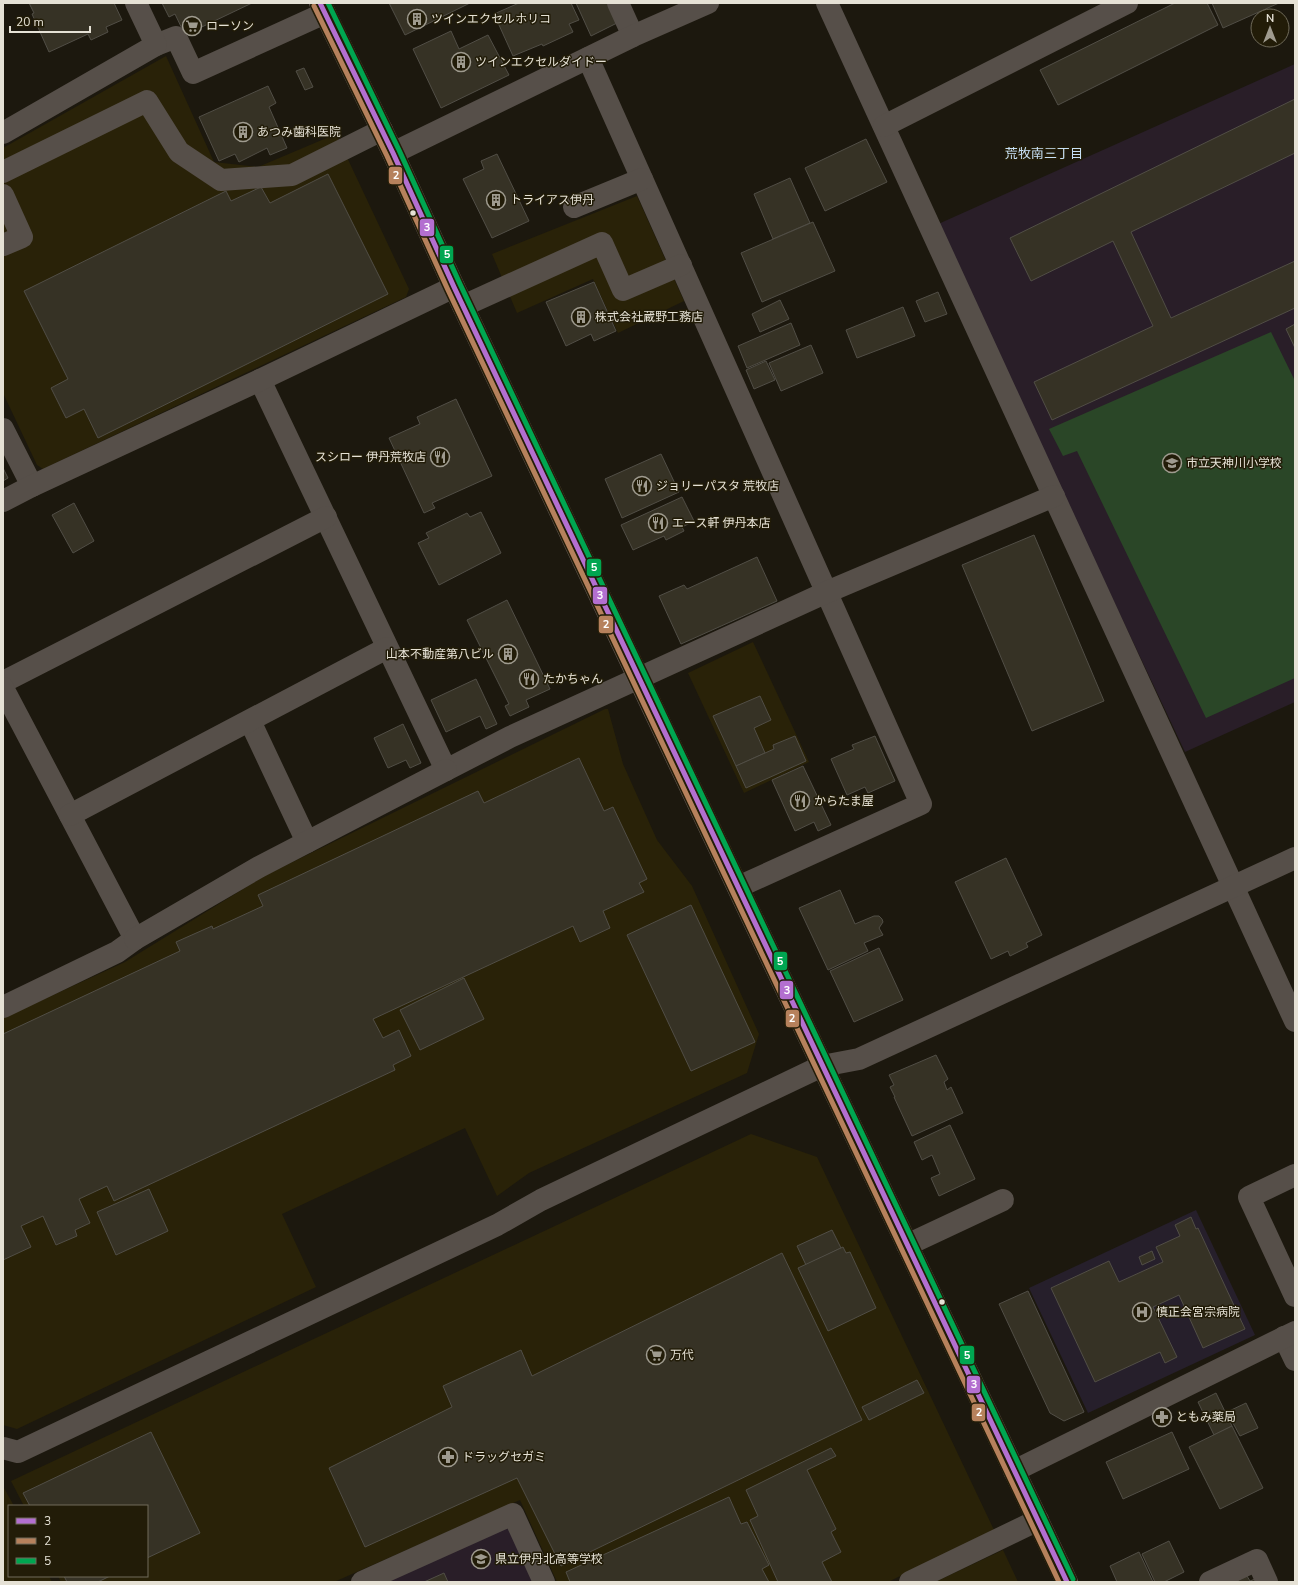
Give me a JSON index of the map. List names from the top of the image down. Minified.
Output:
{"districts":["荒牧南三丁目"],"places":{"building":["ツインエクセルホリコ","ツインエクセルダイドー","あつみ歯科医院","トライアス伊丹","株式会社蔵野工務店","山本不動産第八ビル"],"supermarket":["ローソン","万代"],"restaurant":["スシロー 伊丹荒牧店","ジョリーパスタ 荒牧店","エース軒 伊丹本店","たかちゃん","からたま屋"],"school or university":["市立天神川小学校","県立伊丹北高等学校"],"hospital":["慎正会宮宗病院"],"pharmacy":["ともみ薬局","ドラッグセガミ"]},"lines":["transit line 3","transit line 5","transit line 2"],"legend":["3","2","5"],"scale_bar":"20 m","north":"top"}
